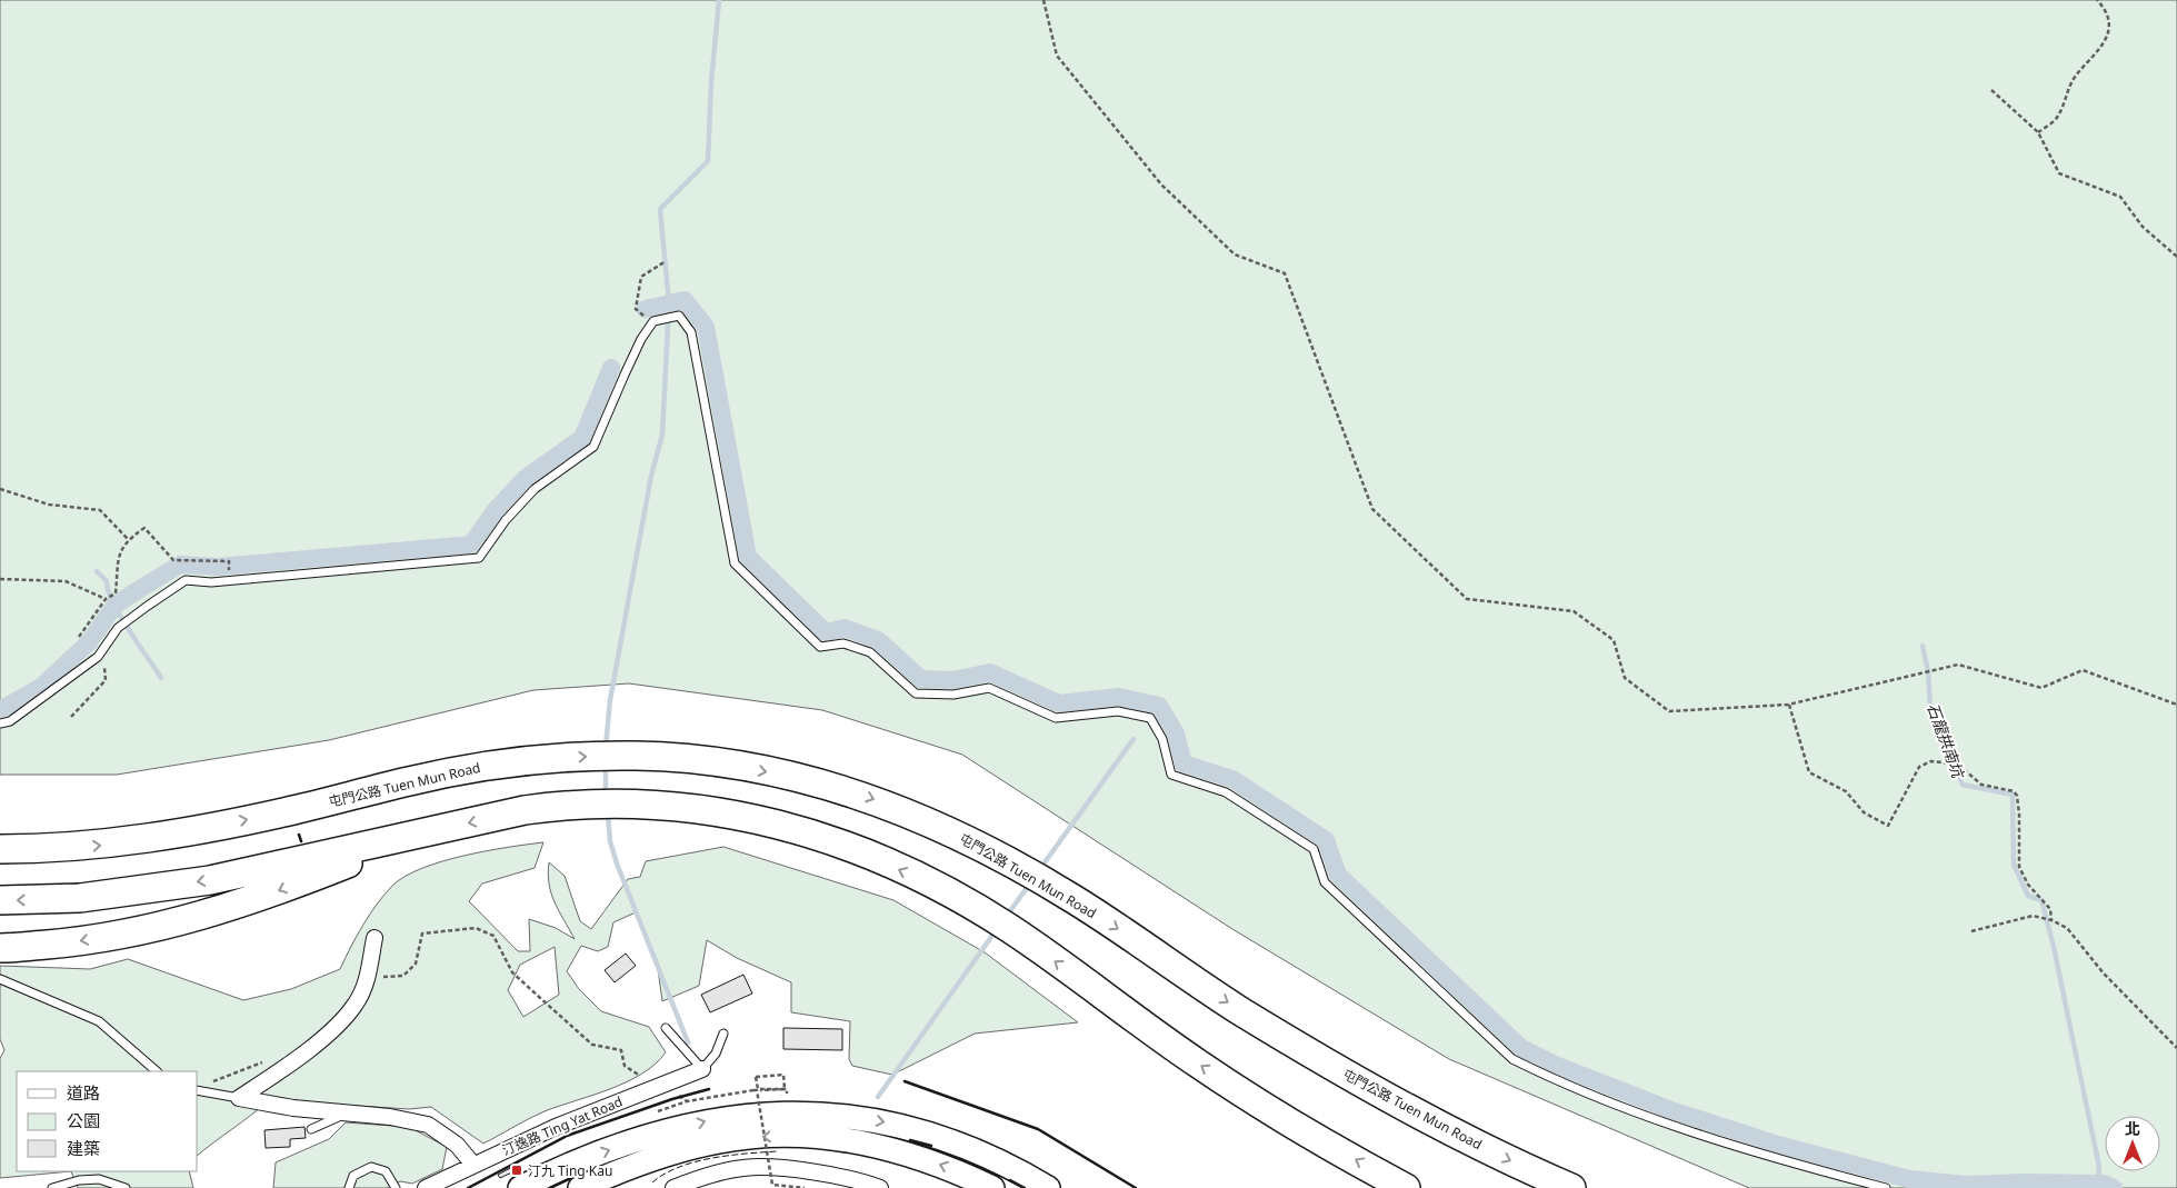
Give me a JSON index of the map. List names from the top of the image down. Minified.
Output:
{"streets":{"highway":["屯門公路 Tuen Mun Road"],"street":["汀逸路 Ting Yat Road"]},"water":["石龍拱南坑"],"places":{"transit":["汀九 Ting Kau"]},"legend":["道路","公園","建築"],"north":"top"}
